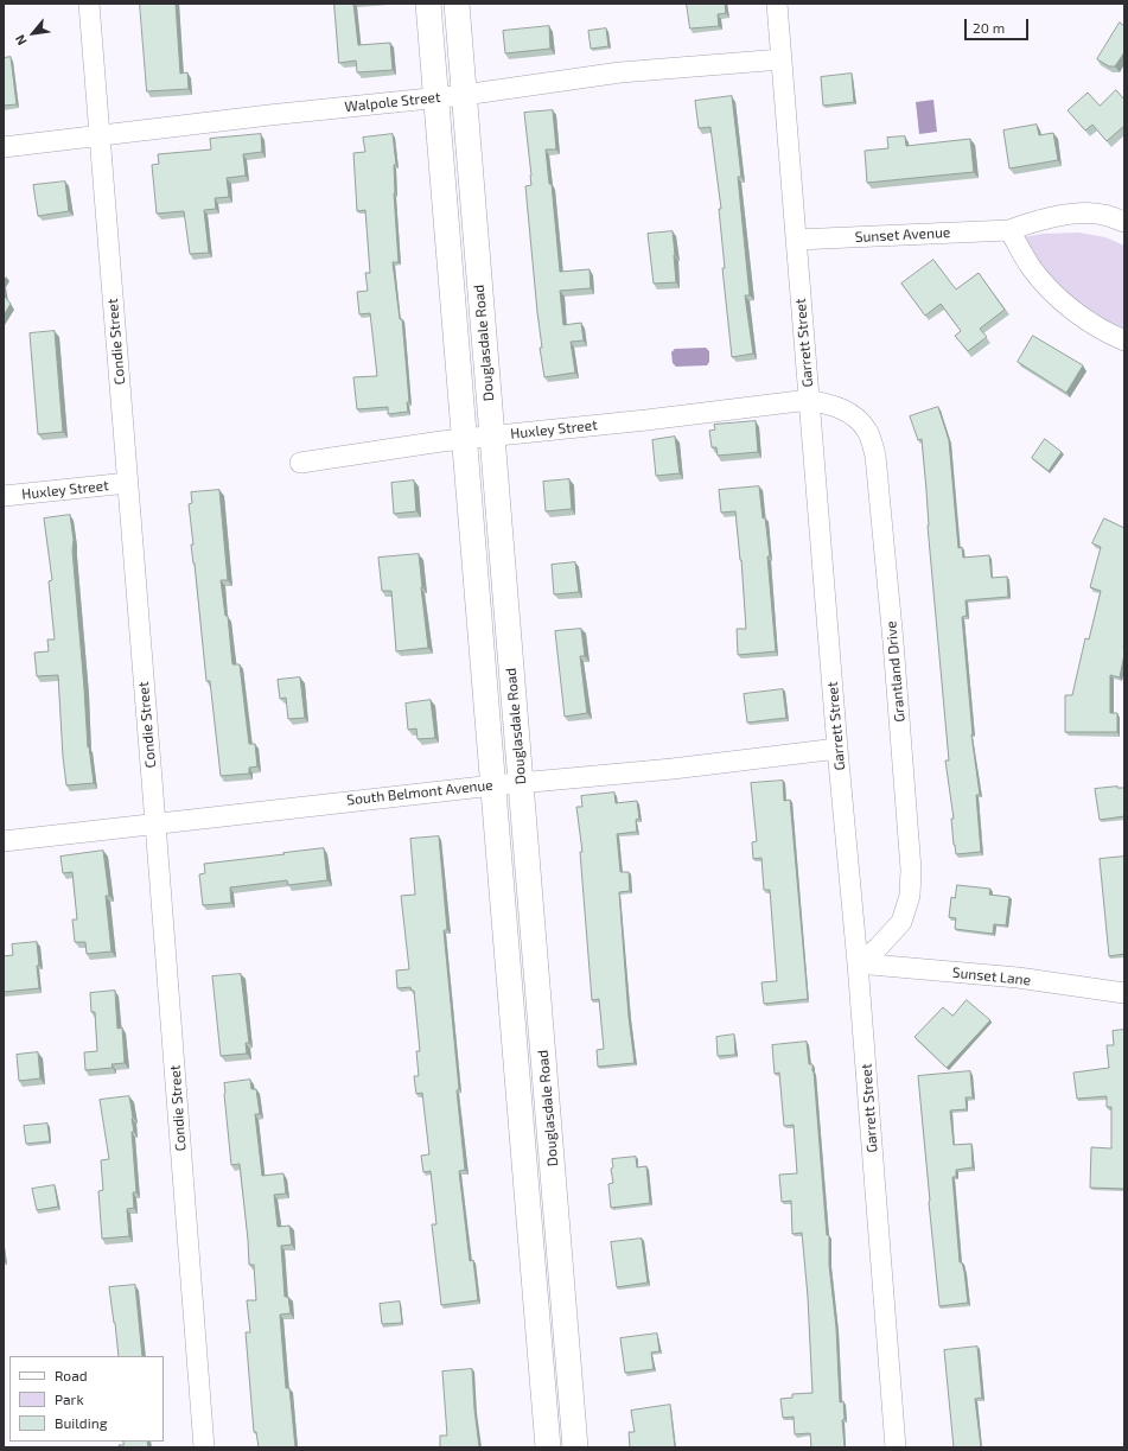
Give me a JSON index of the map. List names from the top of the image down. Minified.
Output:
{"streets":{"street":["Walpole Street","Sunset Avenue","Condie Street","Douglasdale Road","Garrett Street","Huxley Street","Grantland Drive","South Belmont Avenue","Sunset Lane"]},"crossings":[["Walpole Street","Condie Street"],["Walpole Street","Douglasdale Road"],["Walpole Street","Garrett Street"],["Sunset Avenue","Garrett Street"],["Condie Street","Huxley Street"],["Condie Street","South Belmont Avenue"],["Douglasdale Road","Huxley Street"],["Douglasdale Road","South Belmont Avenue"],["Garrett Street","Huxley Street"],["Garrett Street","Grantland Drive"],["Garrett Street","South Belmont Avenue"],["Garrett Street","Sunset Lane"],["Huxley Street","Grantland Drive"],["Grantland Drive","Sunset Lane"]],"legend":["Road","Park","Building"],"scale_bar":"20 m","north":"bottom left"}
